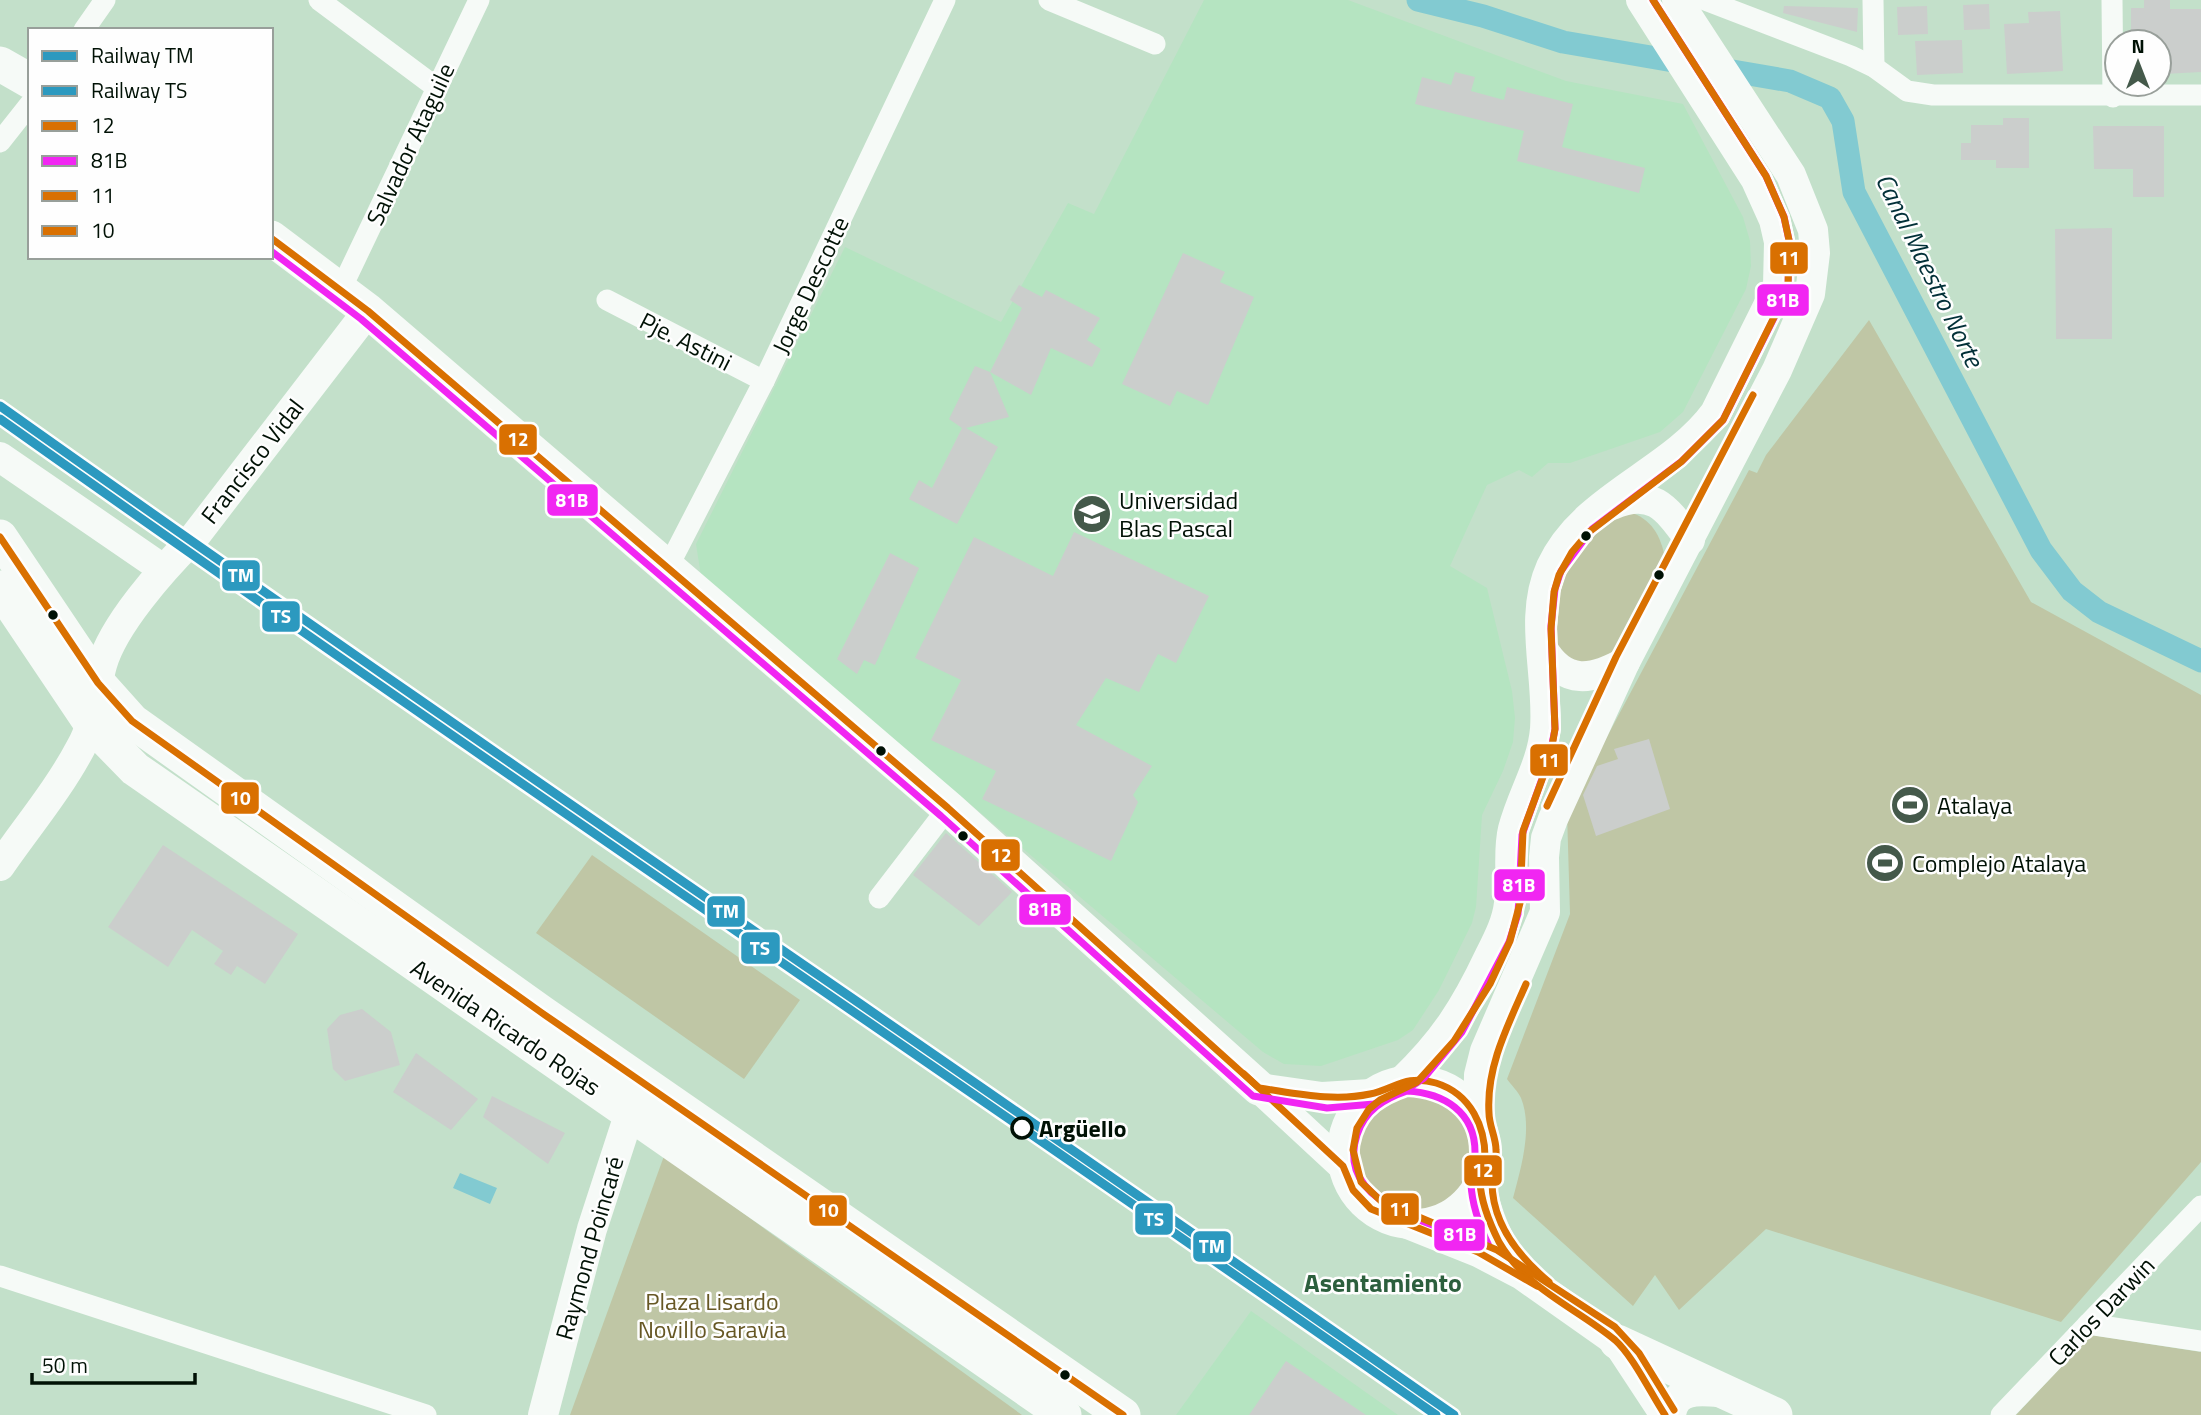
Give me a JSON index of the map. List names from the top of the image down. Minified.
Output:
{"streets":{"main road":["Francisco Vidal","Avenida Ricardo Rojas","Raymond Poincaré"],"street":["Salvador Ataguile","Jorge Descotte","Pje. Astini","Carlos Darwin"]},"crossings":[["Salvador Ataguile","Francisco Vidal"],["Jorge Descotte","Pje. Astini"],["Francisco Vidal","Avenida Ricardo Rojas"],["Avenida Ricardo Rojas","Raymond Poincaré"]],"districts":["Asentamiento"],"water":["Canal Maestro Norte"],"parks":["Plaza Lisardo Novillo Saravia"],"places":{"school or university":["Universidad Blas Pascal"],"sports":["Atalaya","Complejo Atalaya"],"other":["Argüello"]},"lines":["transit line 81B","transit line 11","transit line 12","rail line TM","rail line TS","transit line 10"],"legend":["Railway TM","Railway TS","12","81B","11","10"],"scale_bar":"50 m","north":"top"}
